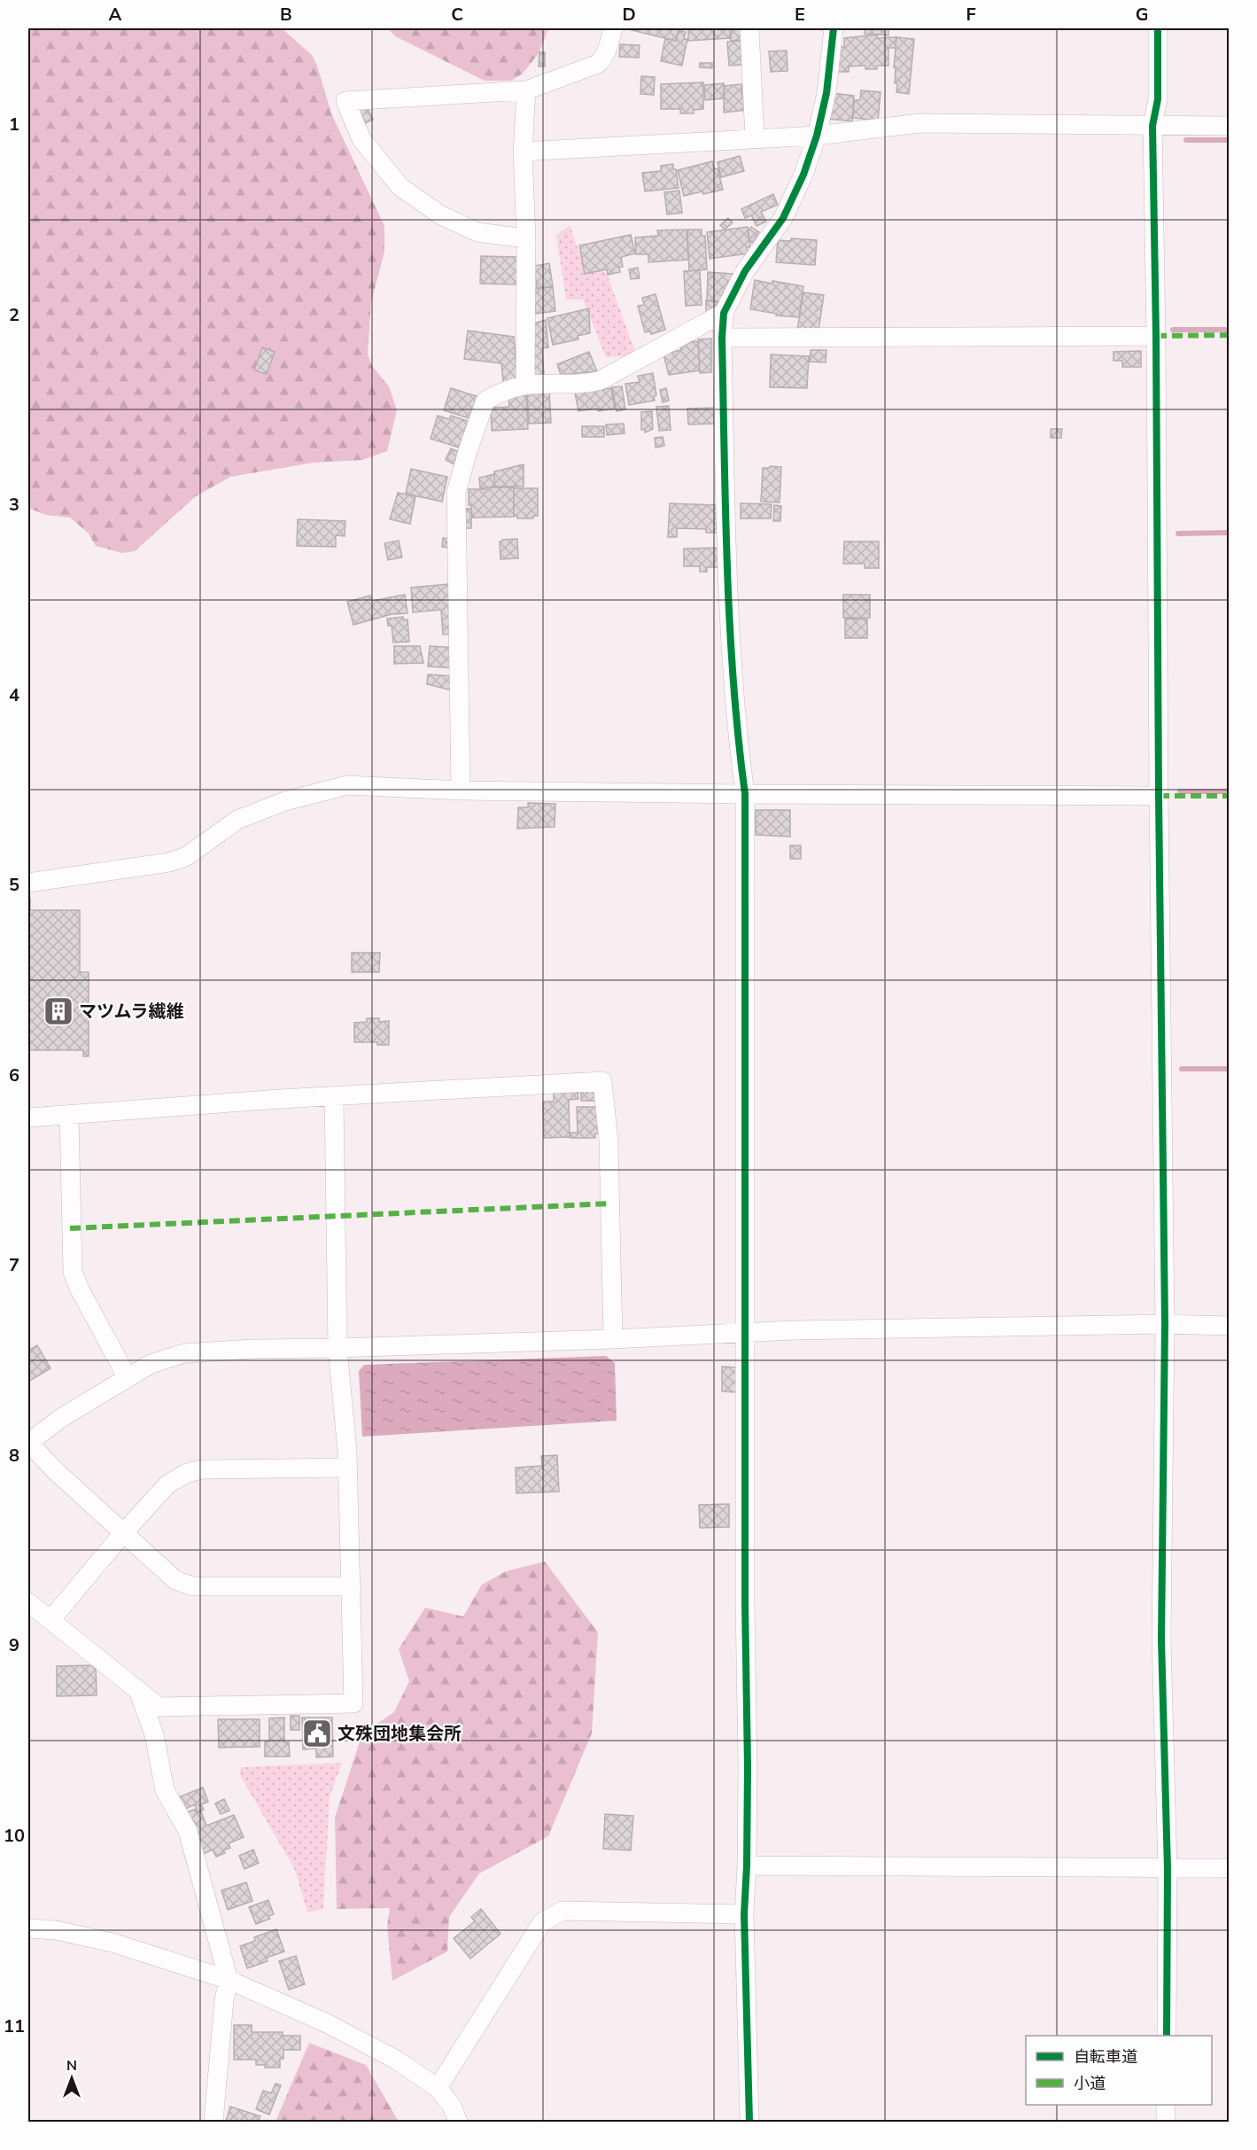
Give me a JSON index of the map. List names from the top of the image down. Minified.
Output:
{"places":{"building":["マツムラ繊維"],"public building":["文殊団地集会所"]},"legend":["自転車道","小道"],"north":"top","grid":{"columns":["A","B","C","D","E","F","G"],"rows":["1","2","3","4","5","6","7","8","9","10","11"]}}
